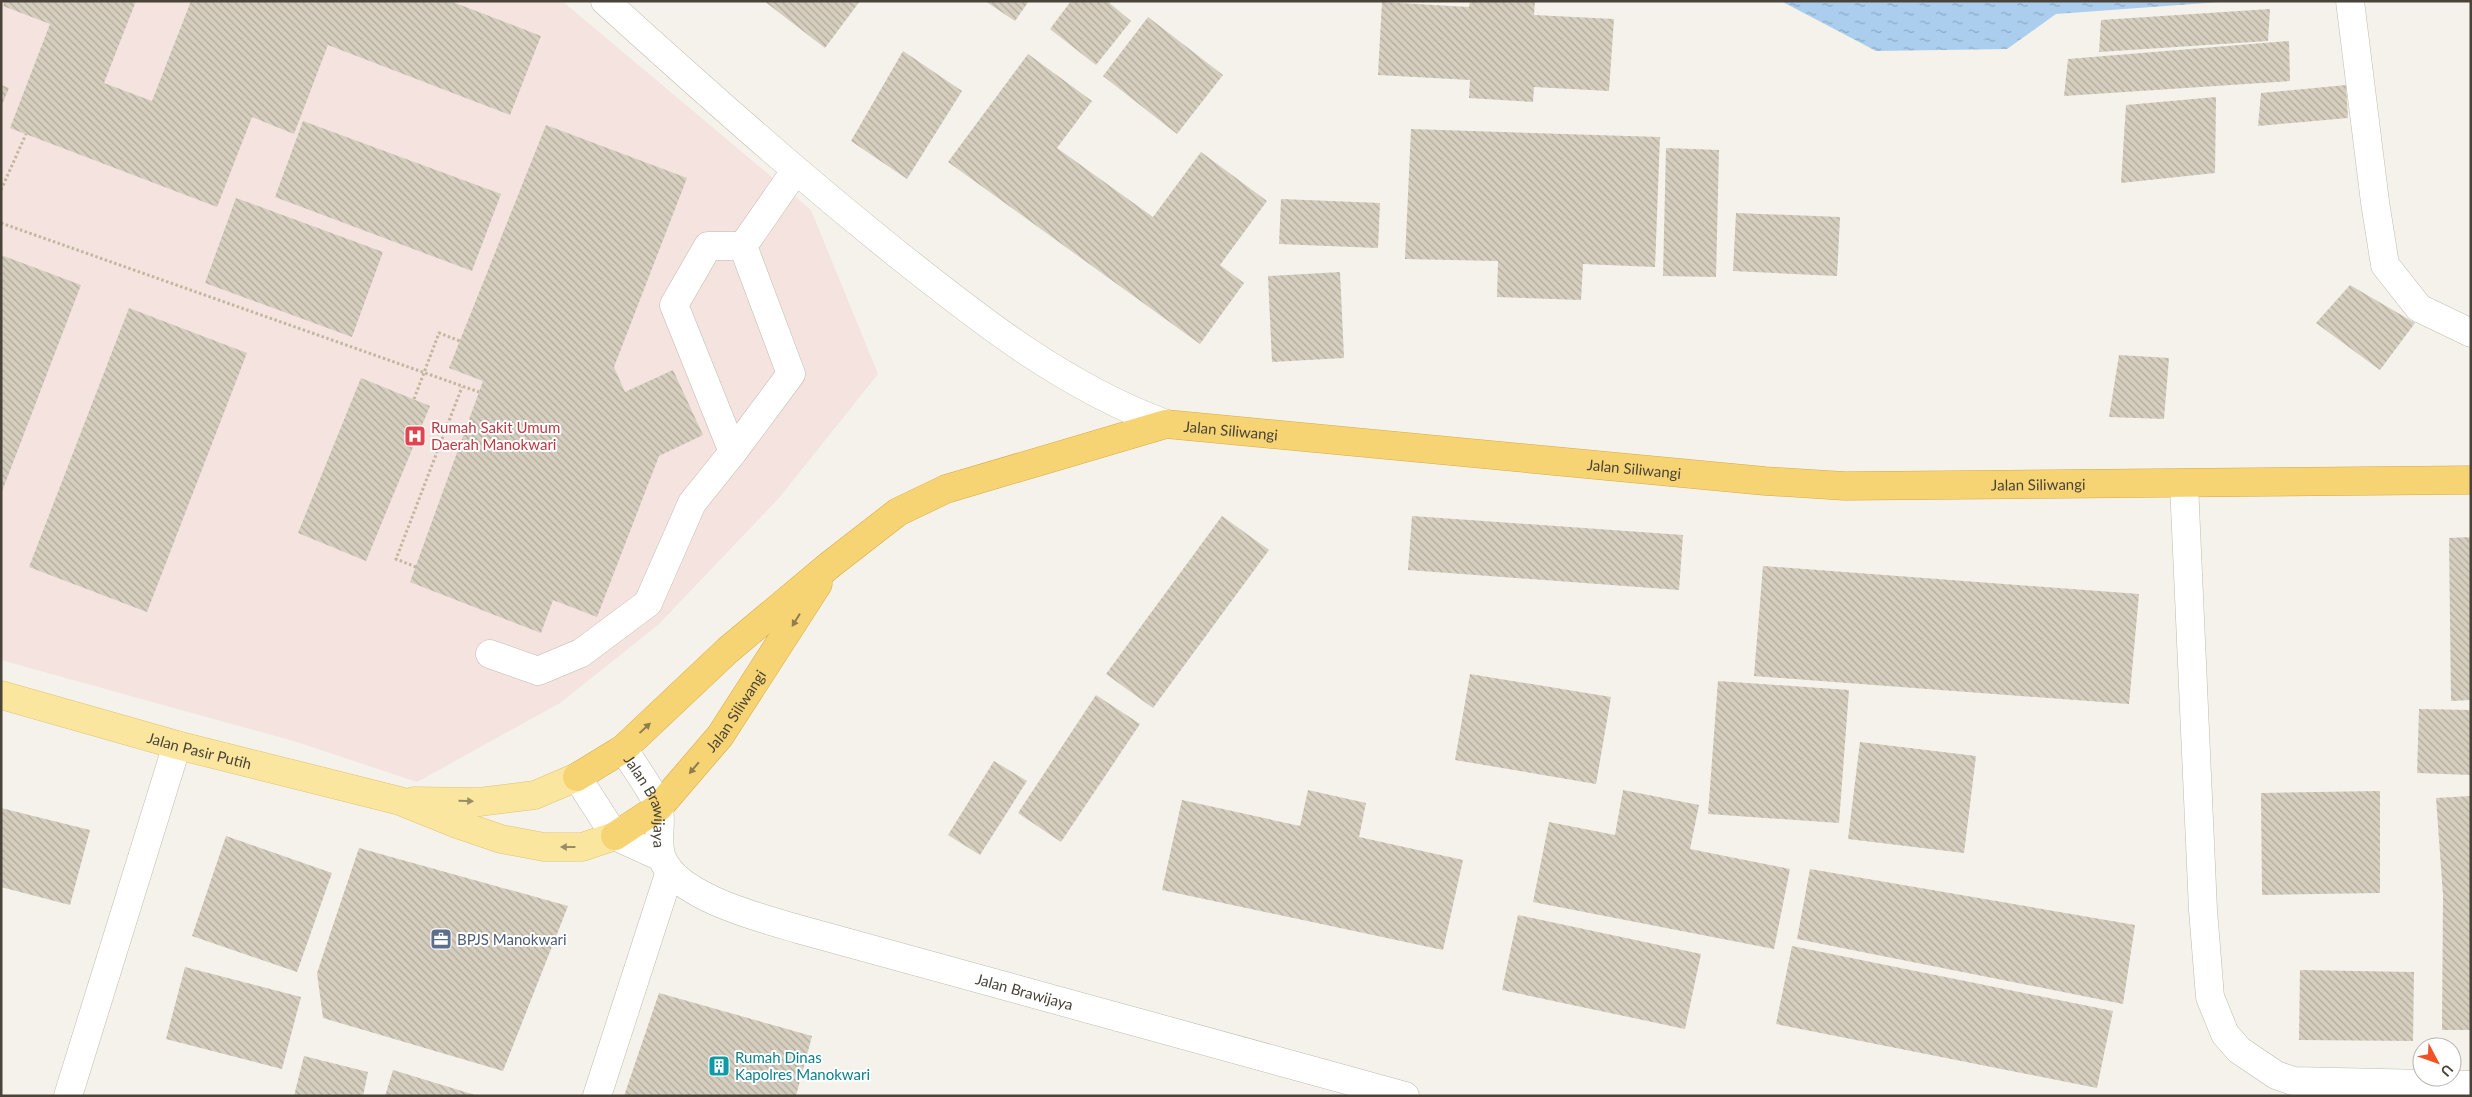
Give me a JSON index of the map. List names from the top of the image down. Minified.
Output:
{"streets":{"highway":["Jalan Siliwangi"],"main road":["Jalan Pasir Putih"],"street":["Jalan Brawijaya"]},"crossings":[["Jalan Siliwangi","Jalan Pasir Putih"],["Jalan Siliwangi","Jalan Brawijaya"],["Jalan Pasir Putih","Jalan Brawijaya"]],"places":{"hospital":["Rumah Sakit Umum Daerah Manokwari"],"office":["BPJS Manokwari"],"building":["Rumah Dinas Kapolres Manokwari"]},"north":"bottom right"}
